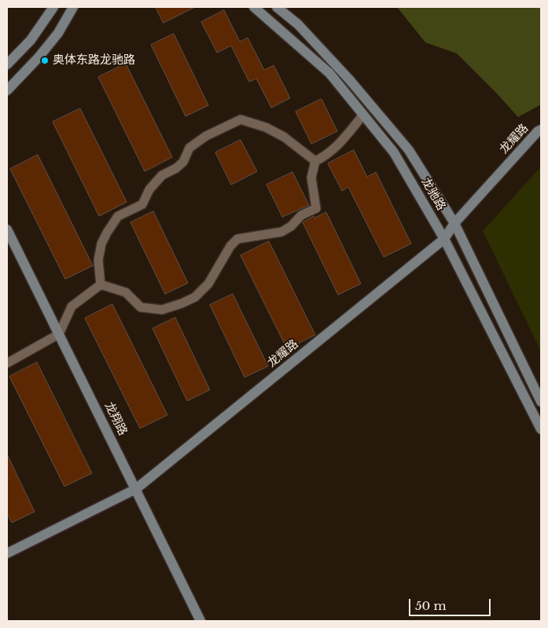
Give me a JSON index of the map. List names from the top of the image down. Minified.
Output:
{"streets":{"main road":["龙耀路","龙驰路","龙翔路"]},"crossings":[["龙耀路","龙驰路"],["龙耀路","龙翔路"]],"places":["奥体东路龙驰路"],"scale_bar":"50 m"}
